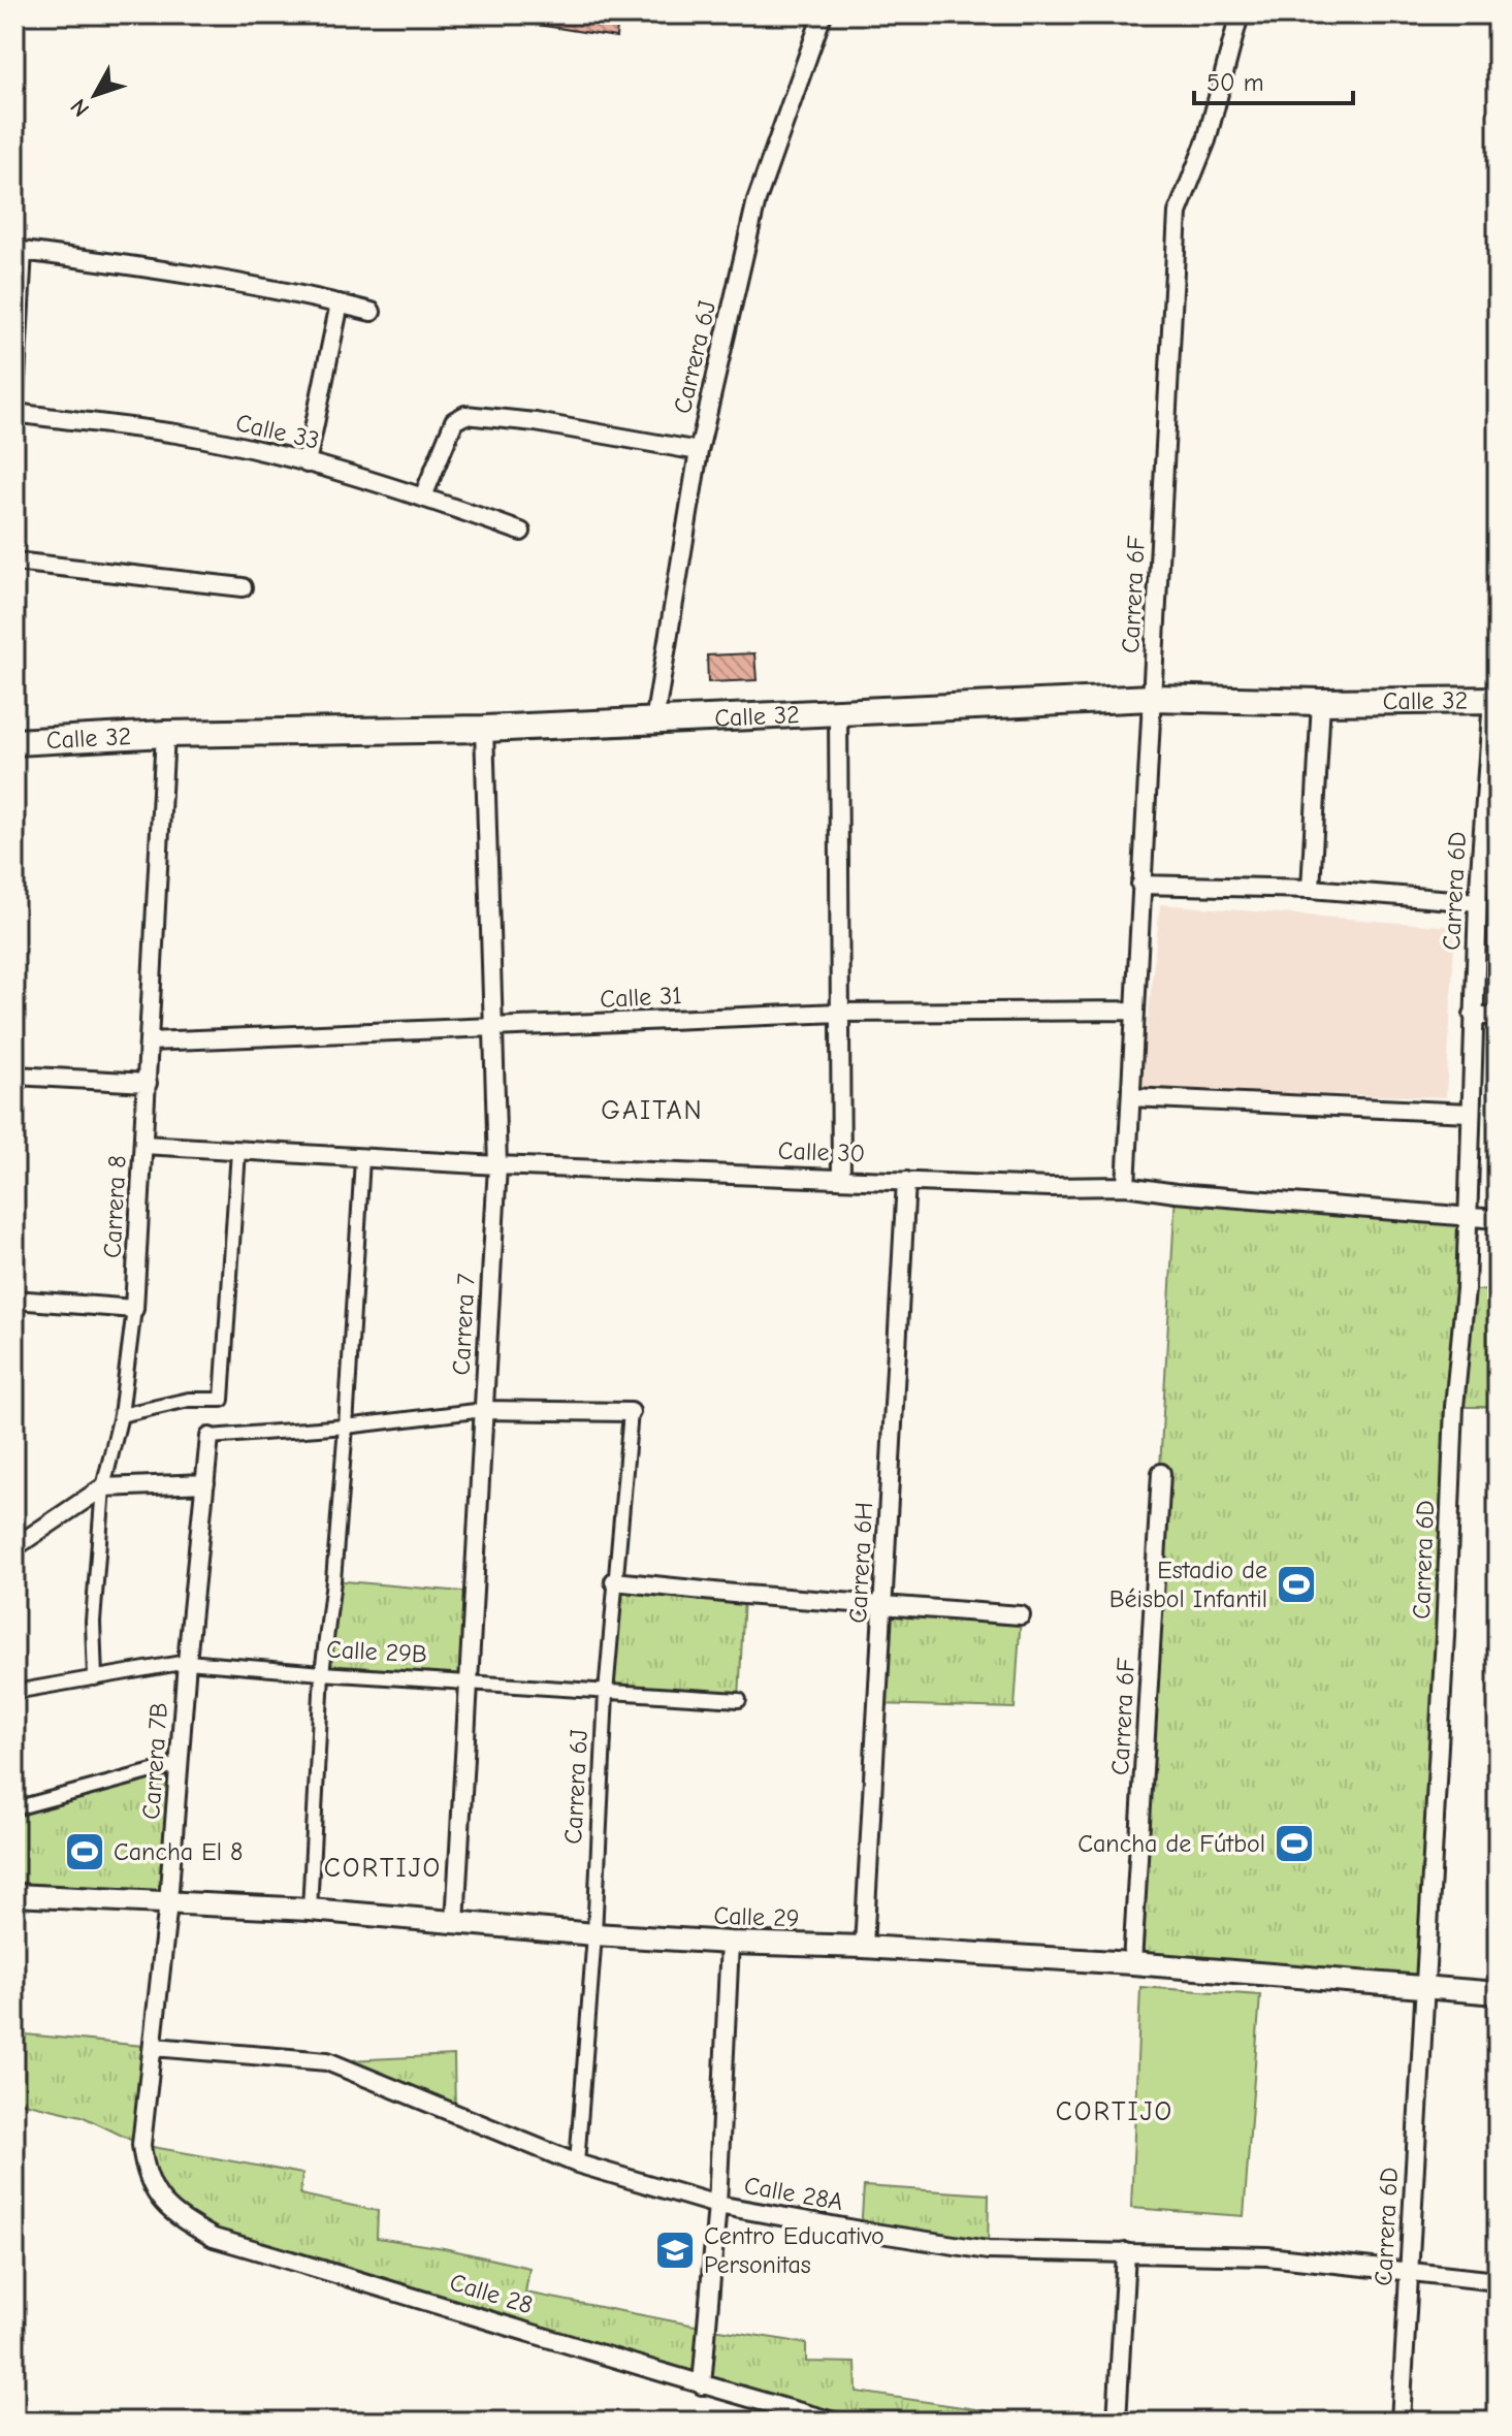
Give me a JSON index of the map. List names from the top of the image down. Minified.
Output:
{"streets":{"main road":["Calle 32"],"street":["Carrera 6J","Calle 33","Carrera 6F","Carrera 6D","Calle 31","Calle 30","Carrera 8","Carrera 7","Carrera 6H","Calle 29B","Carrera 7B","Calle 29","Calle 28A","Calle 28"]},"crossings":[["Carrera 6J","Calle 32"],["Carrera 6J","Calle 29B"],["Carrera 6J","Calle 29"],["Carrera 6J","Calle 28A"],["Carrera 6F","Calle 32"],["Carrera 6F","Calle 31"],["Carrera 6F","Calle 30"],["Carrera 6F","Calle 29"],["Calle 32","Carrera 6D"],["Calle 32","Carrera 8"],["Calle 32","Carrera 7"],["Carrera 6D","Calle 30"],["Carrera 6D","Calle 29"],["Carrera 6D","Calle 28A"],["Calle 31","Carrera 8"],["Calle 31","Carrera 7"],["Calle 30","Carrera 8"],["Calle 30","Carrera 7"],["Calle 30","Carrera 6H"],["Carrera 8","Calle 29B"],["Carrera 7","Calle 29B"],["Carrera 7","Calle 29"],["Carrera 6H","Calle 29"],["Calle 29B","Carrera 7B"],["Carrera 7B","Calle 29"],["Carrera 7B","Calle 28A"],["Carrera 7B","Calle 28"]],"districts":["GAITAN","CORTIJO","CORTIJO"],"places":{"sports":["Estadio de Béisbol Infantil","Cancha de Fútbol","Cancha El 8"],"school or university":["Centro Educativo Personitas"]},"scale_bar":"50 m","north":"bottom left"}
